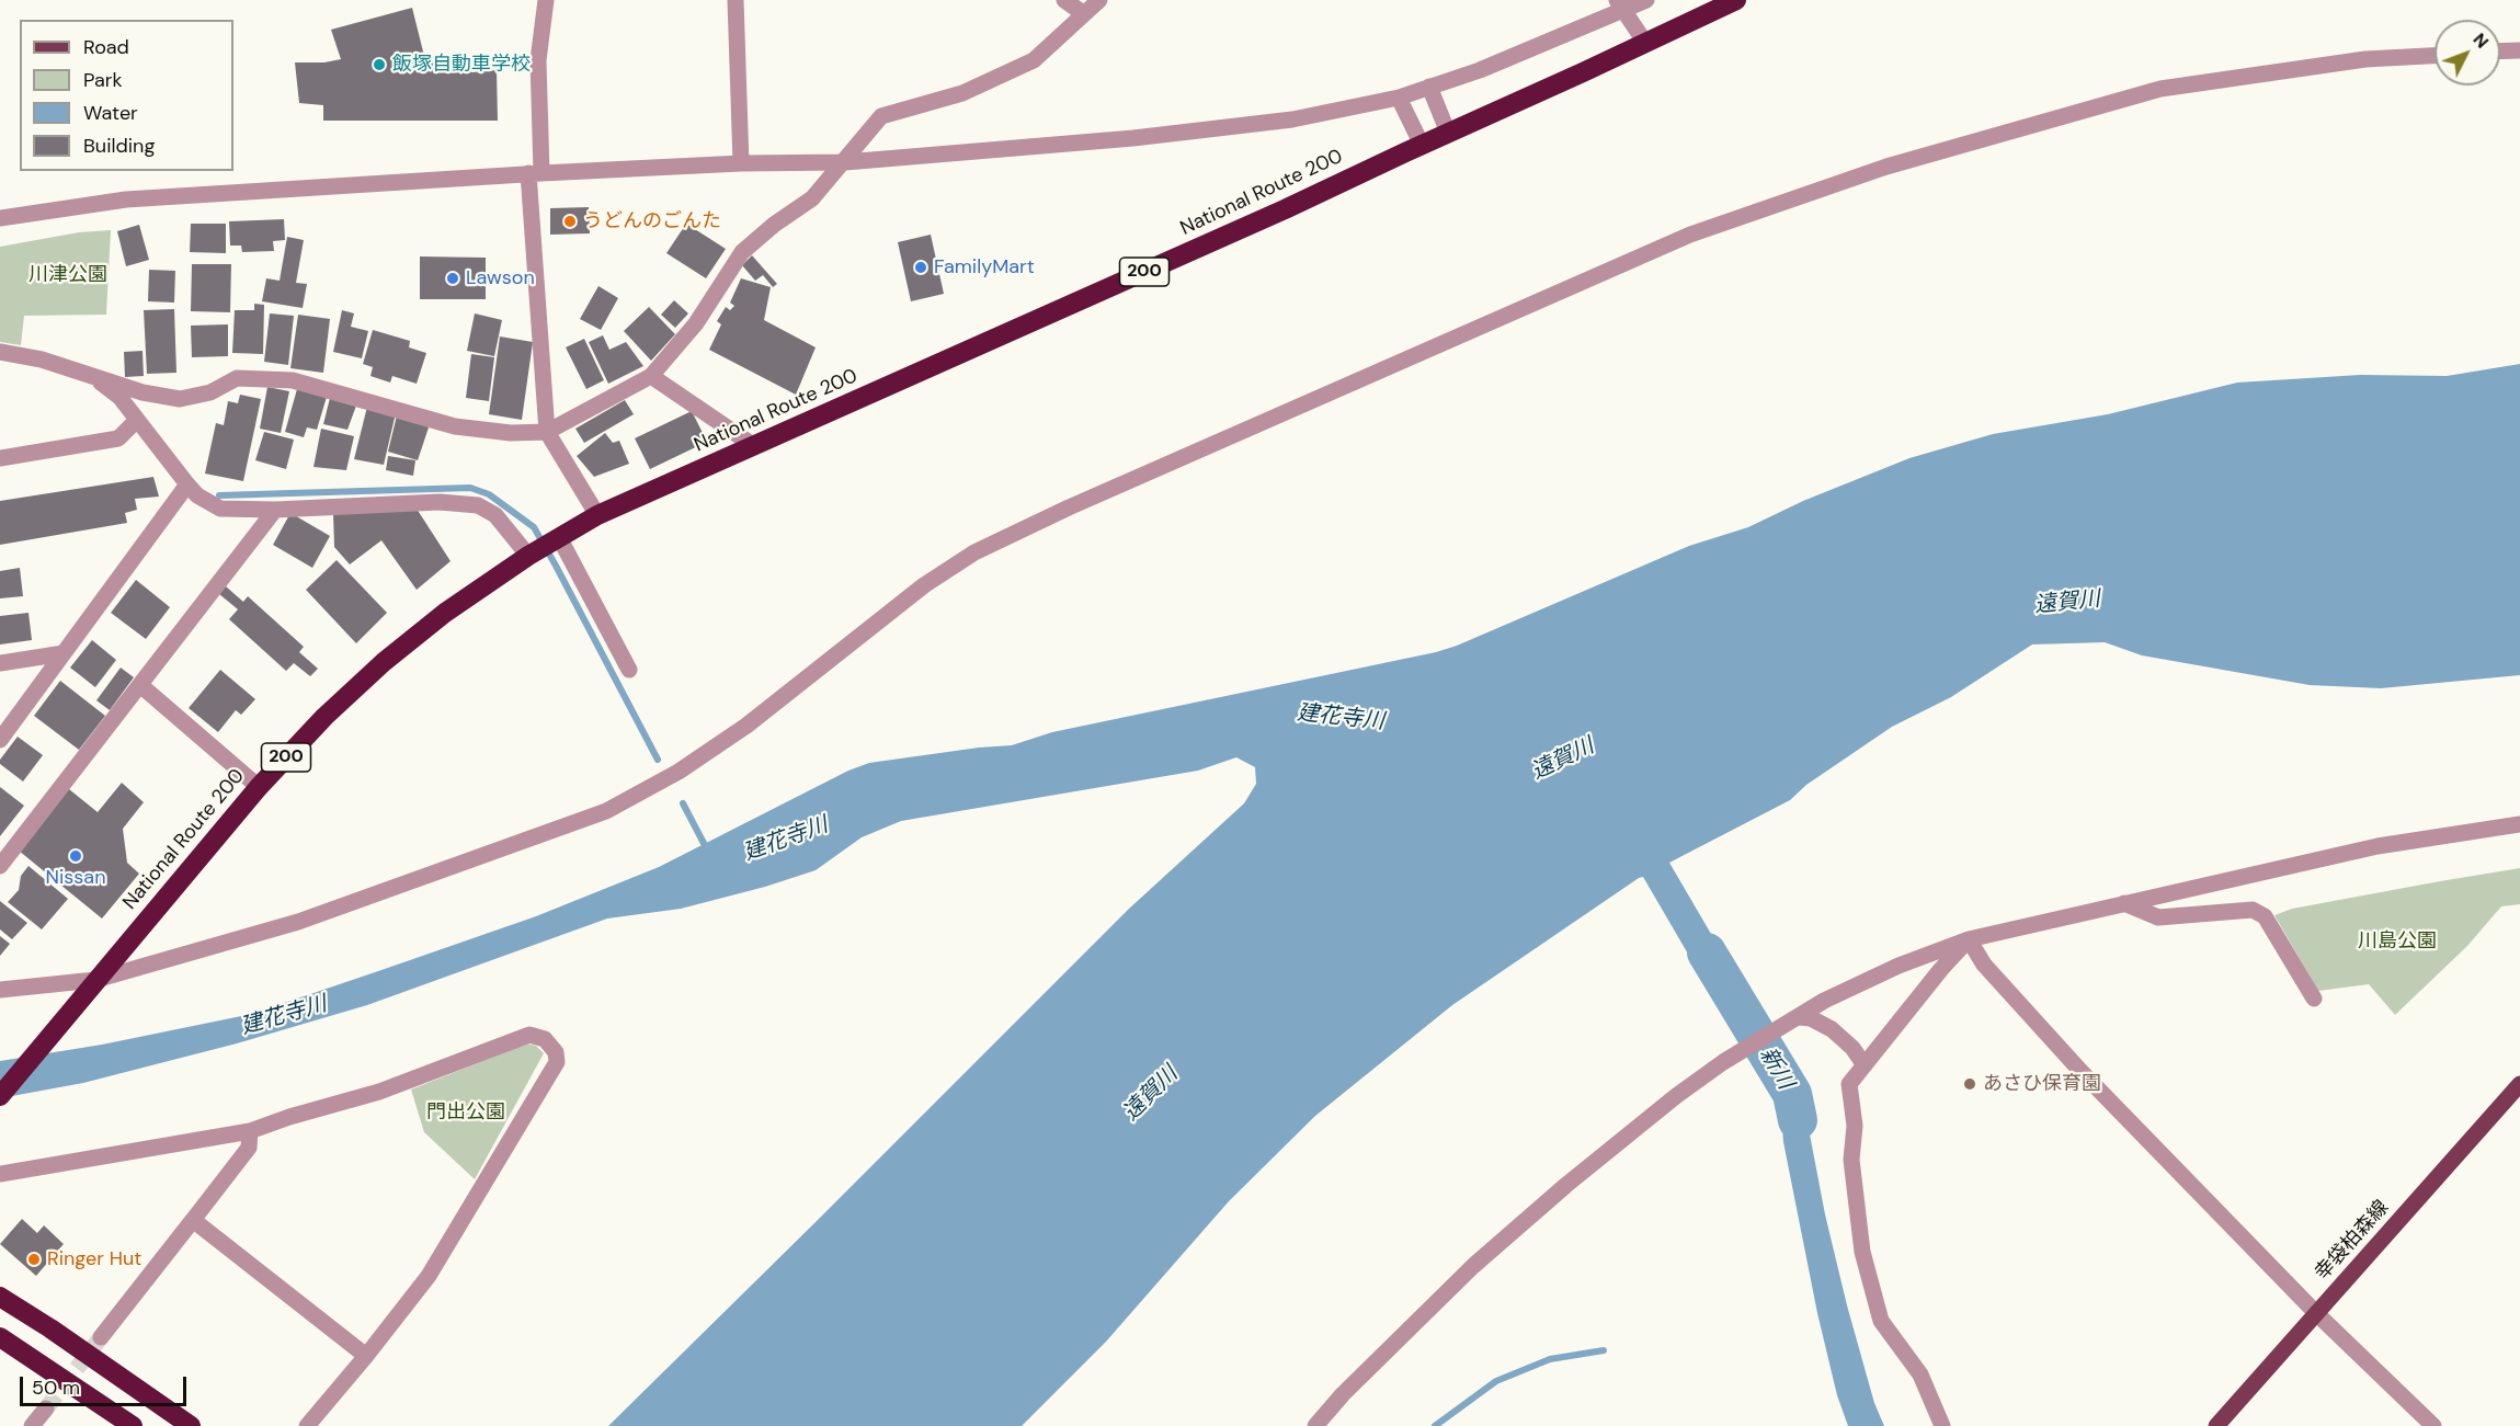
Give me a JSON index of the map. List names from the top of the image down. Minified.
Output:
{"streets":{"highway":["National Route 200","200"],"main road":["幸袋柏森線"]},"water":["遠賀川","建花寺川","新川"],"parks":["川津公園","川島公園","門出公園"],"places":["飯塚自動車学校","うどんのごんた","FamilyMart","Lawson","Nissan","あさひ保育園","Ringer Hut"],"legend":["Road","Park","Water","Building"],"scale_bar":"50 m","north":"top right"}
